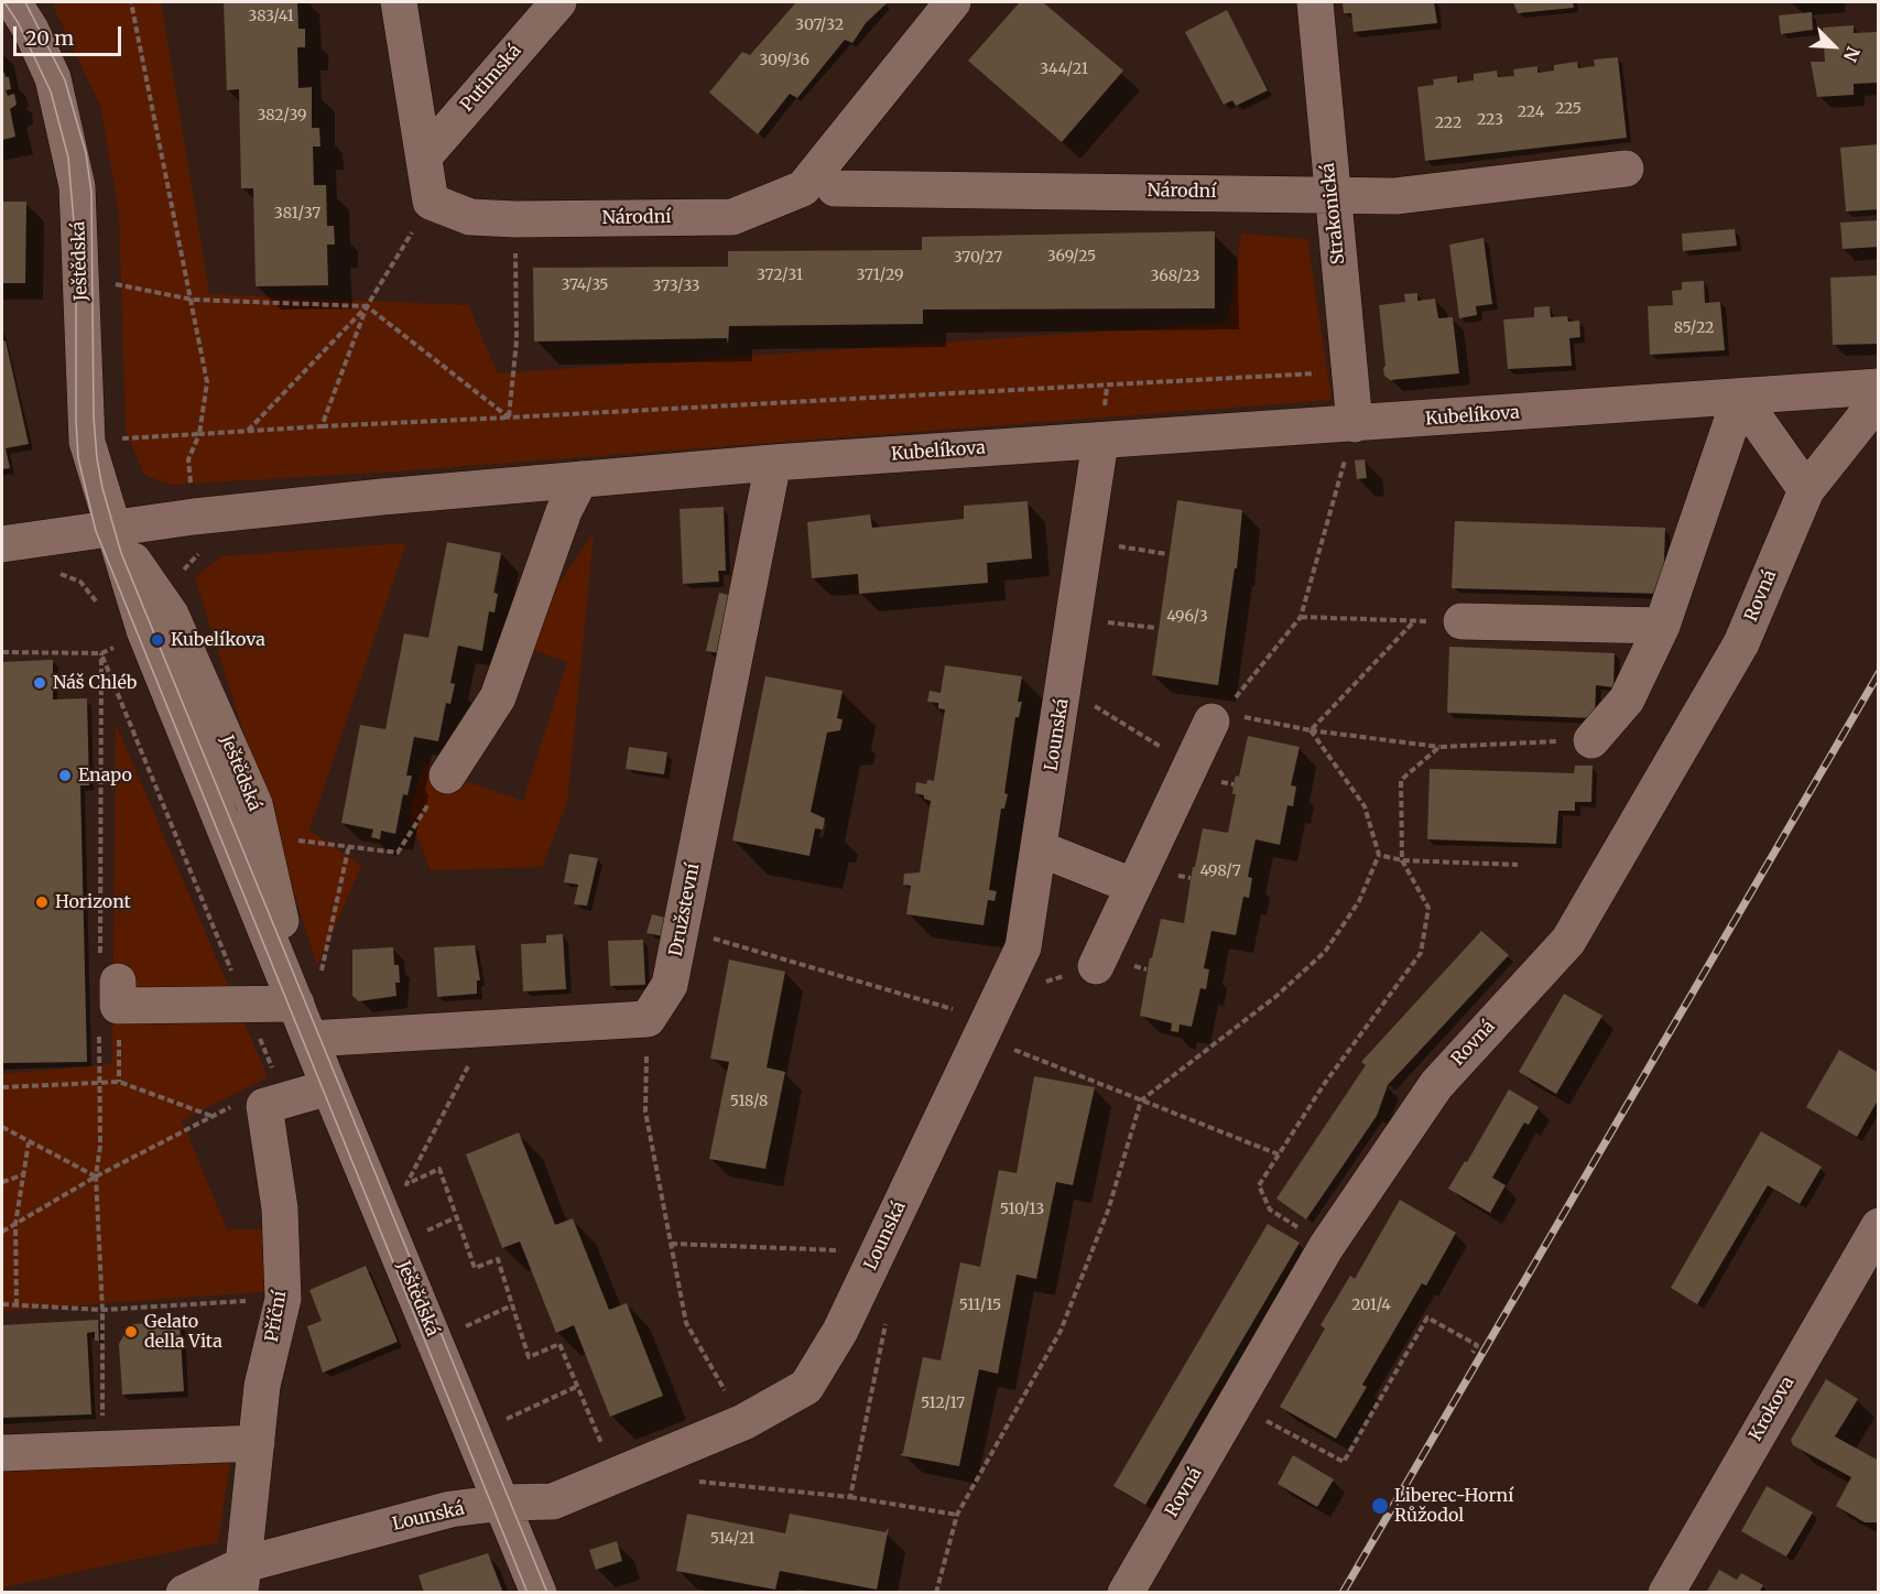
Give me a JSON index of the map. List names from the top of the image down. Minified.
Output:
{"streets":{"street":["Putimská","Národní","Strakonická","Ještědská","Kubelíkova","Rovná","Lounská","Družstevní","Příční","Krokova"]},"crossings":[["Národní","Strakonická"],["Strakonická","Kubelíkova"],["Ještědská","Kubelíkova"],["Ještědská","Lounská"],["Ještědská","Příční"],["Kubelíkova","Lounská"],["Kubelíkova","Družstevní"],["Lounská","Příční"]],"places":["Kubelíkova","Náš Chléb","Enapo","Horizont","Gelato della Vita","Liberec-Horní Růžodol"],"house_numbers":["383/41","307/32","309/36","344/21","225","224","382/39","223","222","381/37","369/25","370/27","372/31","371/29","368/23","374/35","373/33","85/22","496/3","498/7","518/8","510/13","511/15","201/4","512/17","514/21"],"scale_bar":"20 m","north":"bottom right"}
